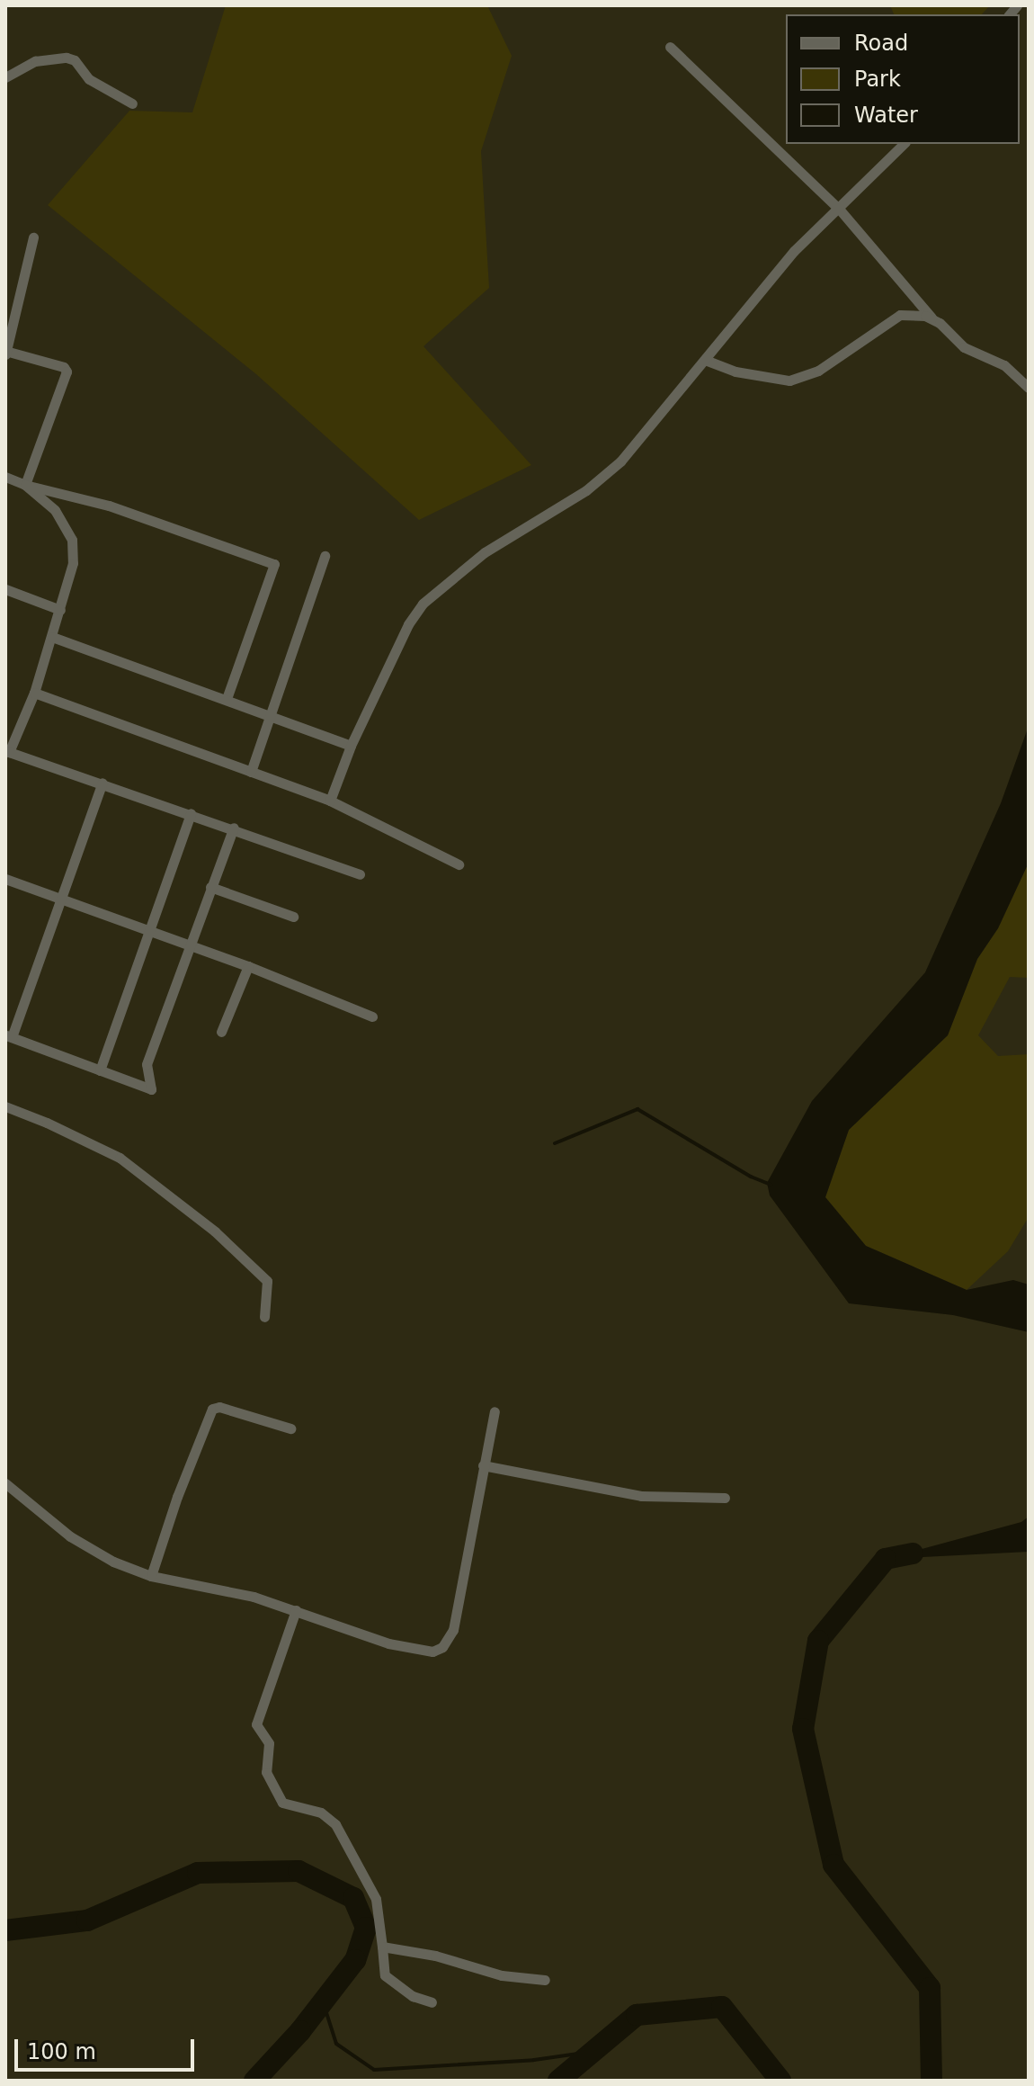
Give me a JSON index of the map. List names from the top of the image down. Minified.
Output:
{"legend":["Road","Park","Water"],"scale_bar":"100 m"}
